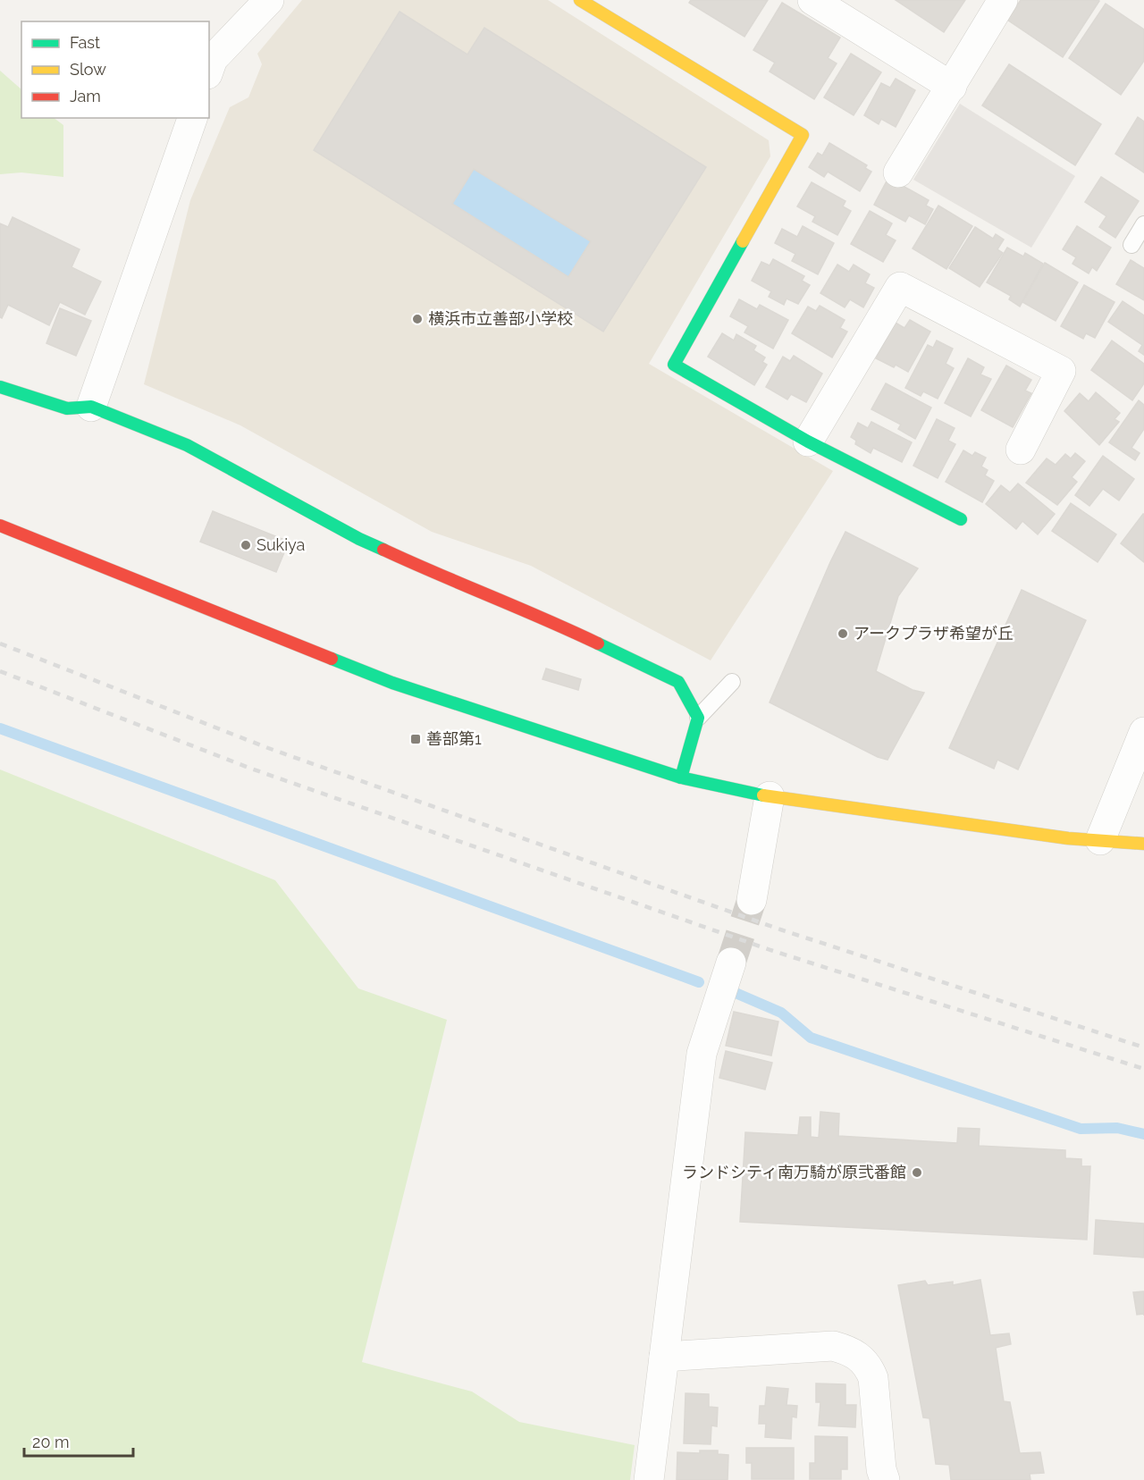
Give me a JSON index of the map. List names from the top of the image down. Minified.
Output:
{"places":{"other":["横浜市立善部小学校","Sukiya","アークプラザ希望が丘","ランドシティ南万騎が原弐番館"],"transit":["善部第1"]},"legend":["Fast","Slow","Jam"],"scale_bar":"20 m"}
